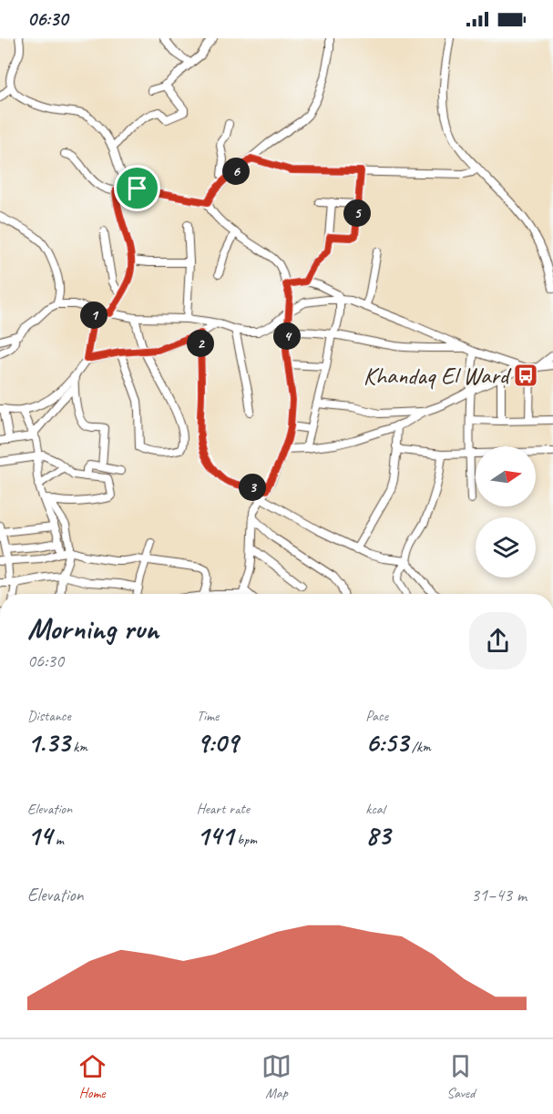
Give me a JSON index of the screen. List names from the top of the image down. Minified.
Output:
{"places":{"bus stop":["Khandaq El Ward"]},"north":"right","page":{"status":"06:30","pins":["6","5","1","4","2","3"],"heading":["Morning run","06:30"],"stats":[["Distance","1.33 km"],["Time","9:09"],["Pace","6:53 /km"],["Elevation","14 m"],["Heart rate","141 bpm"],["kcal","83"]],"chart":["Elevation","31–43 m"],"tabs":["Home","Map","Saved"]}}
